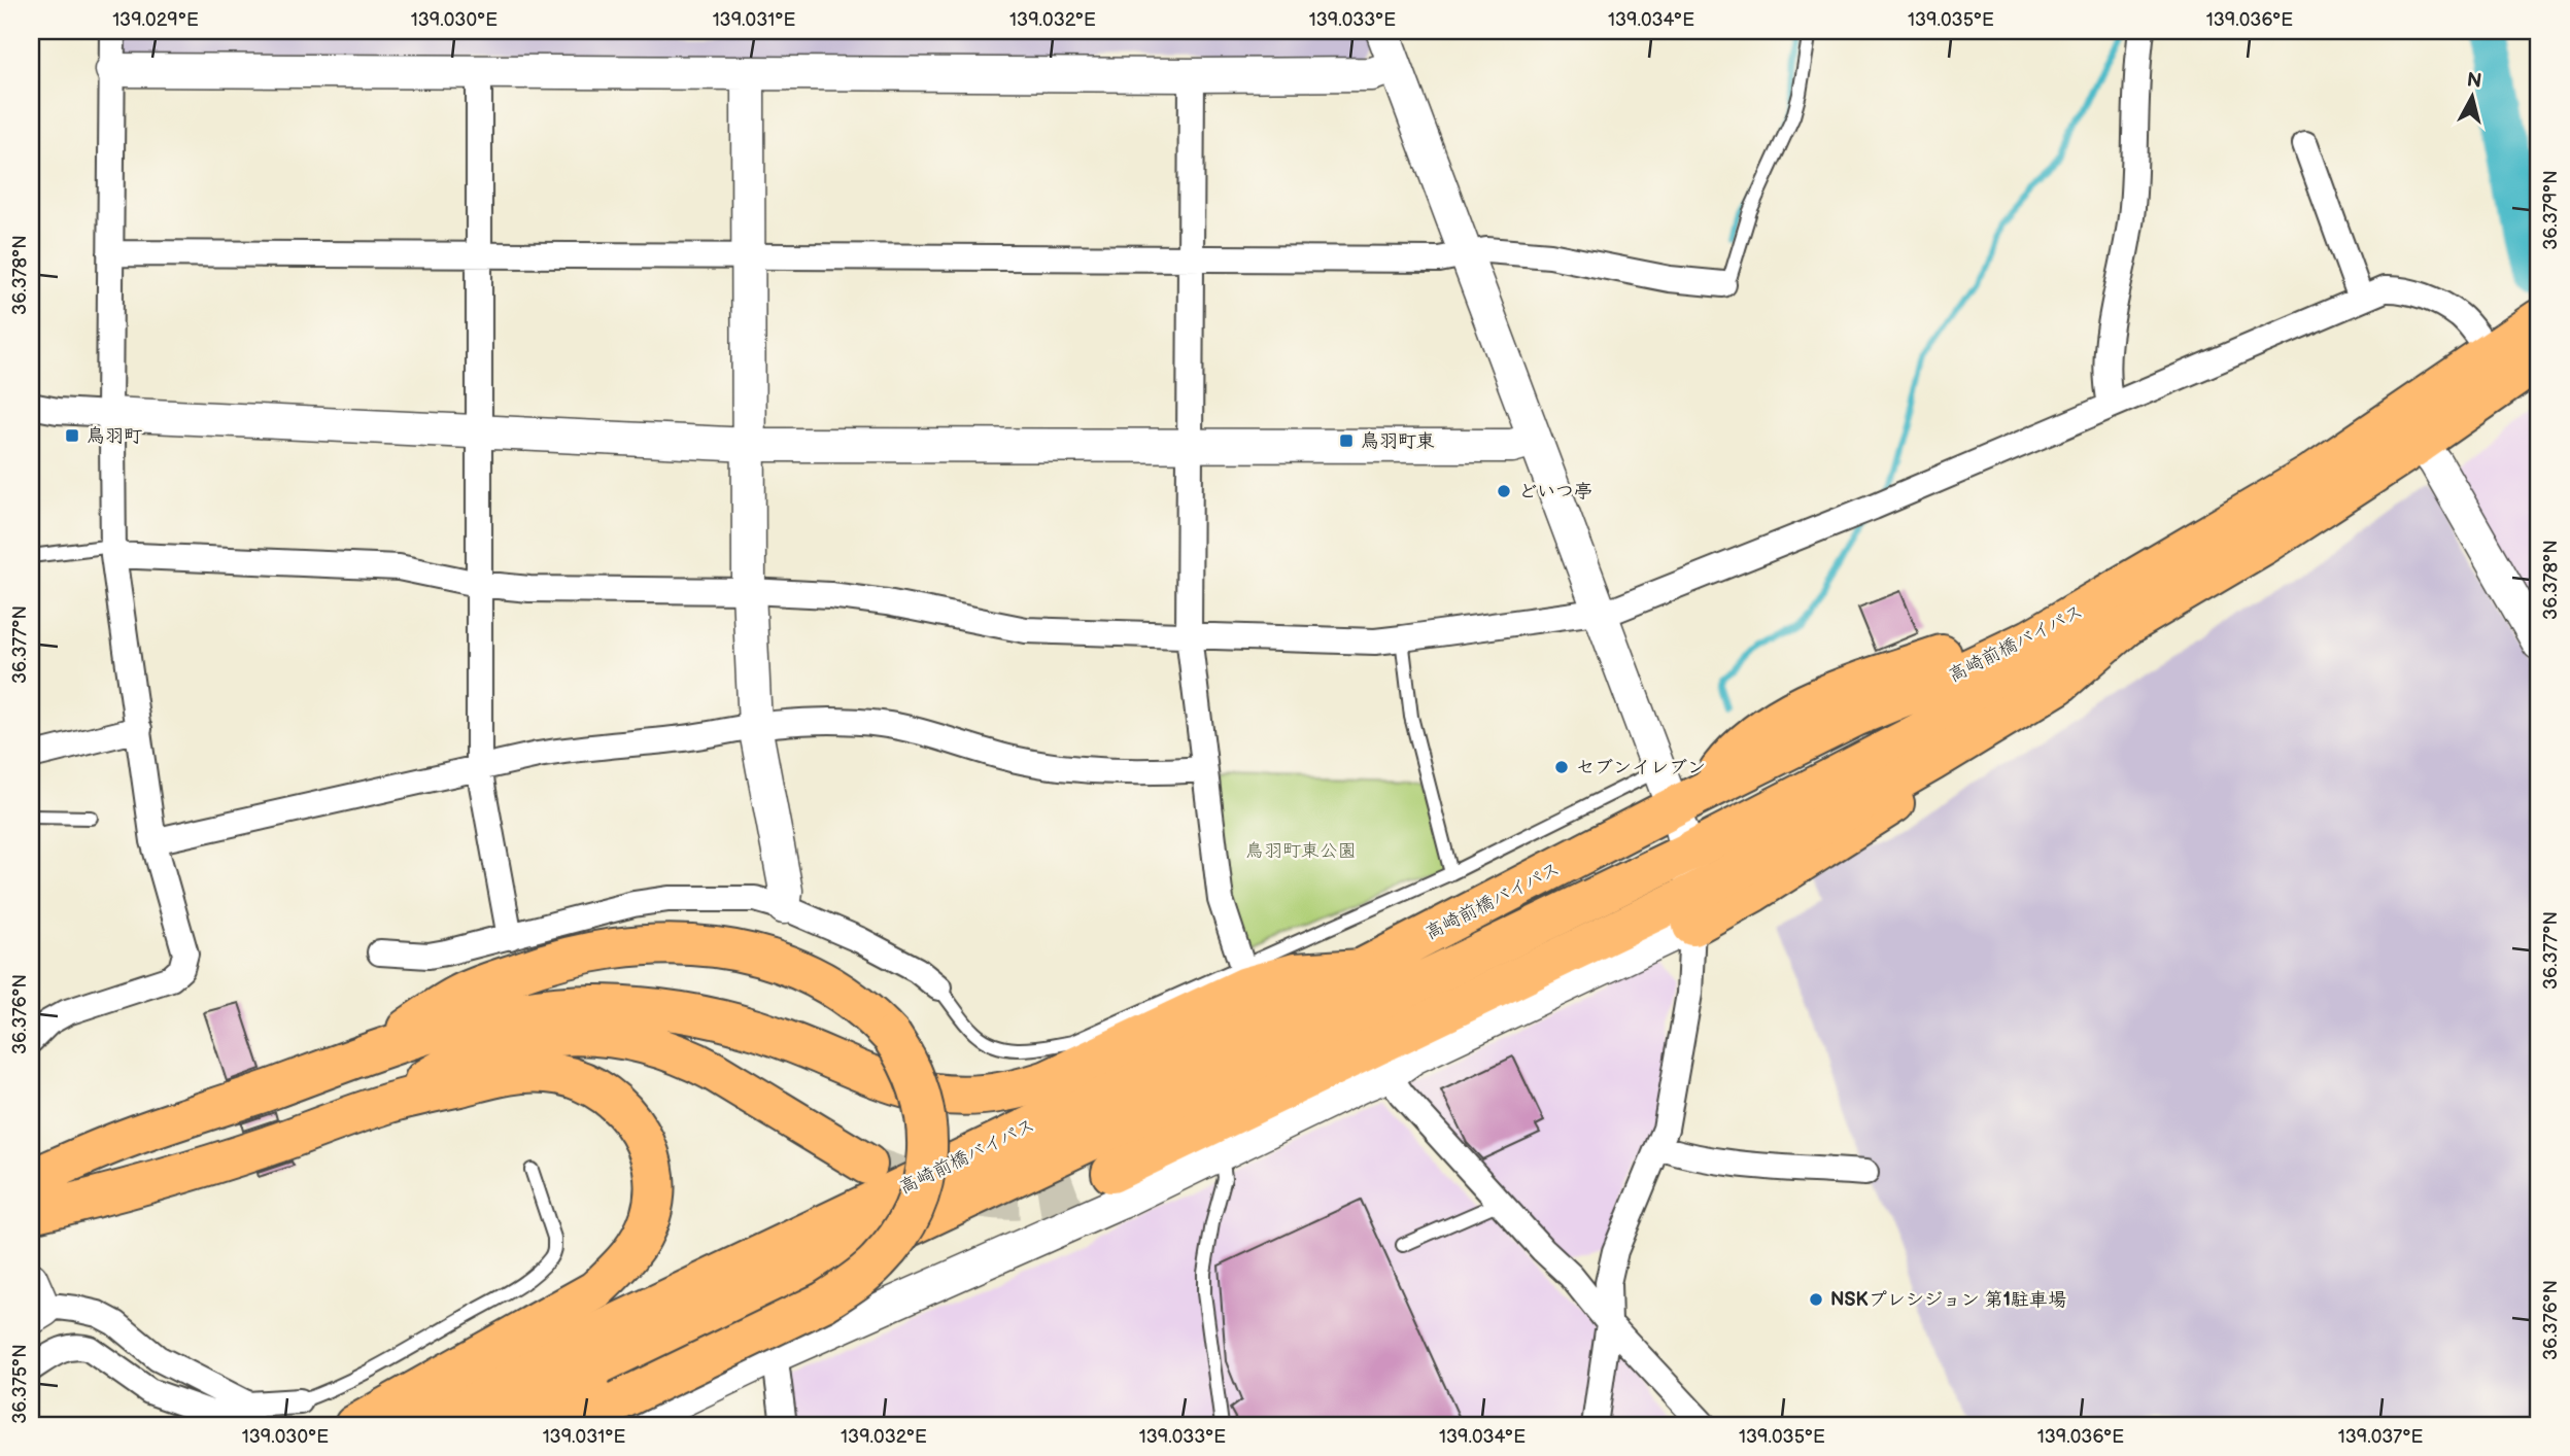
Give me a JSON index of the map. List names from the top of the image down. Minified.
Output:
{"streets":{"highway":["高崎前橋バイパス"]},"parks":["鳥羽町東公園"],"places":{"transit":["鳥羽町","鳥羽町東"],"other":["どいつ亭","セブンイレブン","NSKプレシジョン 第1駐車場"]},"north":"top","coordinates":["139.029°E","139.030°E","139.031°E","139.032°E","139.033°E","139.034°E","139.035°E","139.036°E","36.379°N","36.378°N","36.377°N","36.376°N","36.375°N","139.037°E"]}
